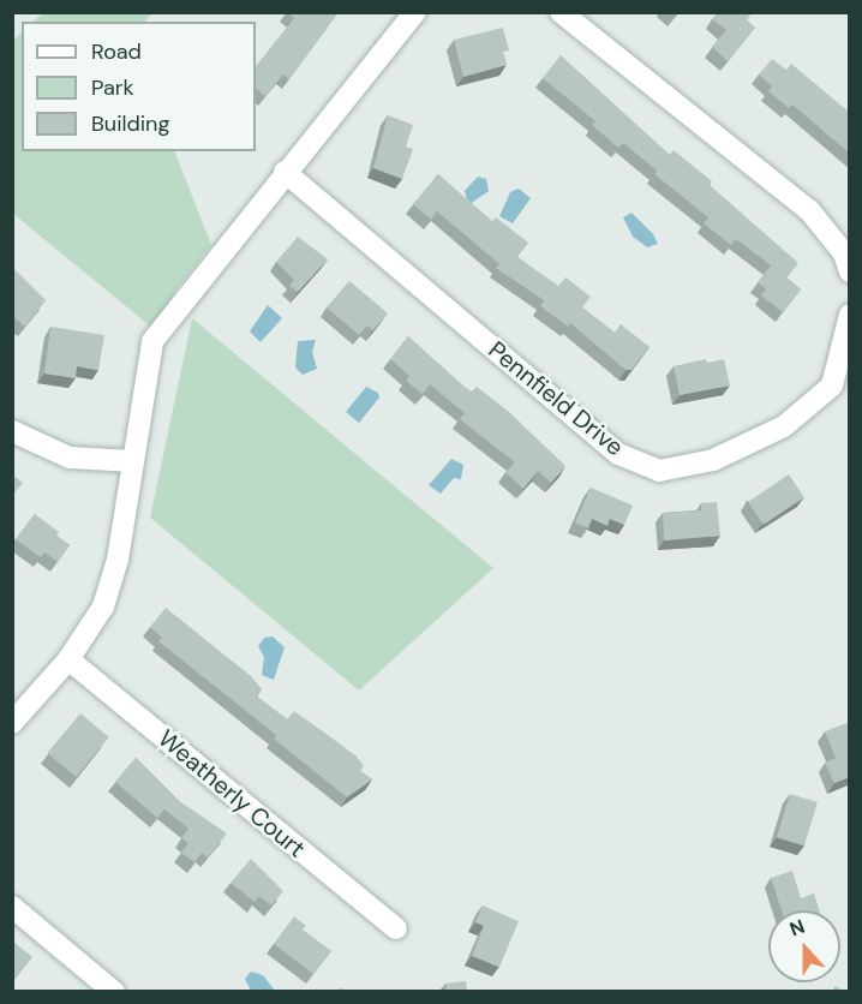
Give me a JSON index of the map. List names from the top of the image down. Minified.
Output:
{"streets":{"street":["Pennfield Drive","Weatherly Court"]},"legend":["Road","Park","Building"],"north":"top"}
